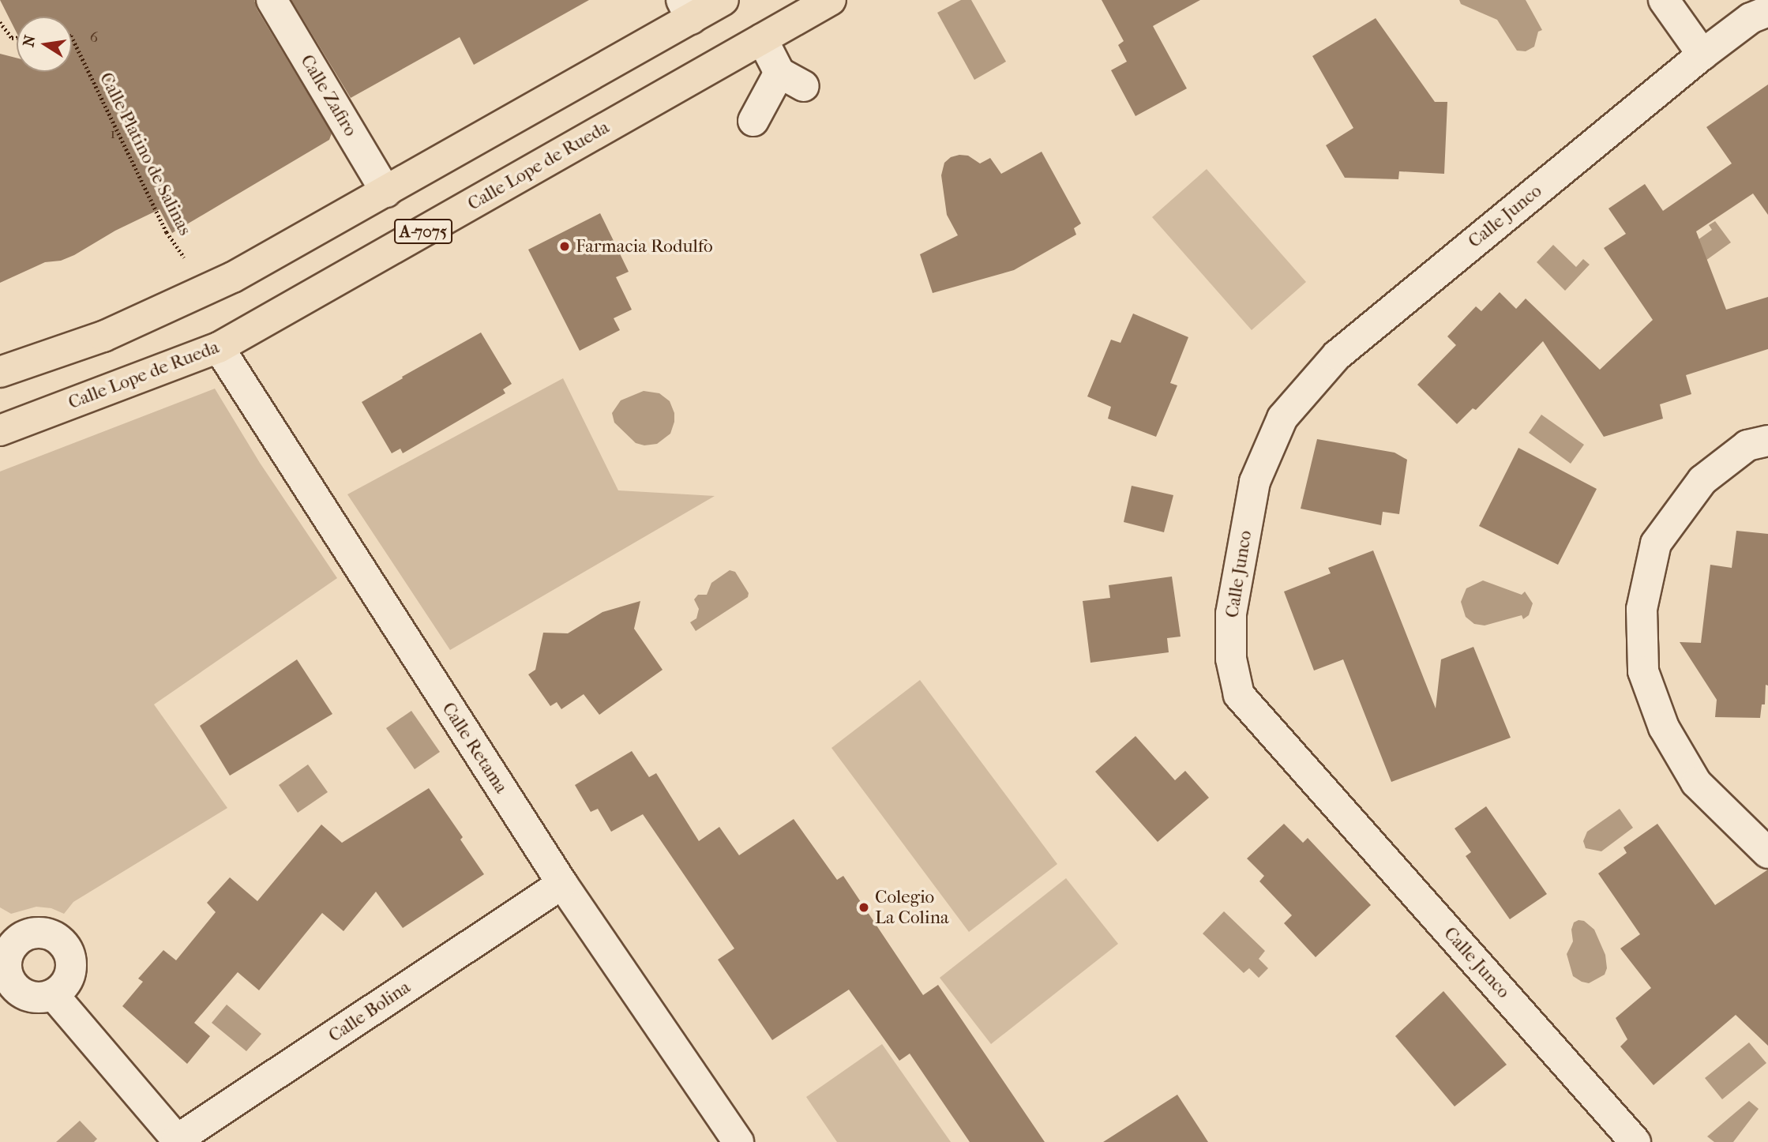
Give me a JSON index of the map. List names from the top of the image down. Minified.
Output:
{"streets":{"main road":["Calle Lope de Rueda","A-7075"],"street":["Calle Zafiro","Calle Junco","Calle Retama","Calle Bolina"],"path":["Calle Platino de Salinas"]},"crossings":[["Calle Zafiro","A-7075"],["Calle Platino de Salinas","A-7075"],["Calle Lope de Rueda","Calle Retama"],["Calle Retama","Calle Bolina"]],"places":["Farmacia Rodulfo","Colegio La Colina"],"house_numbers":["6","1"],"north":"left"}
